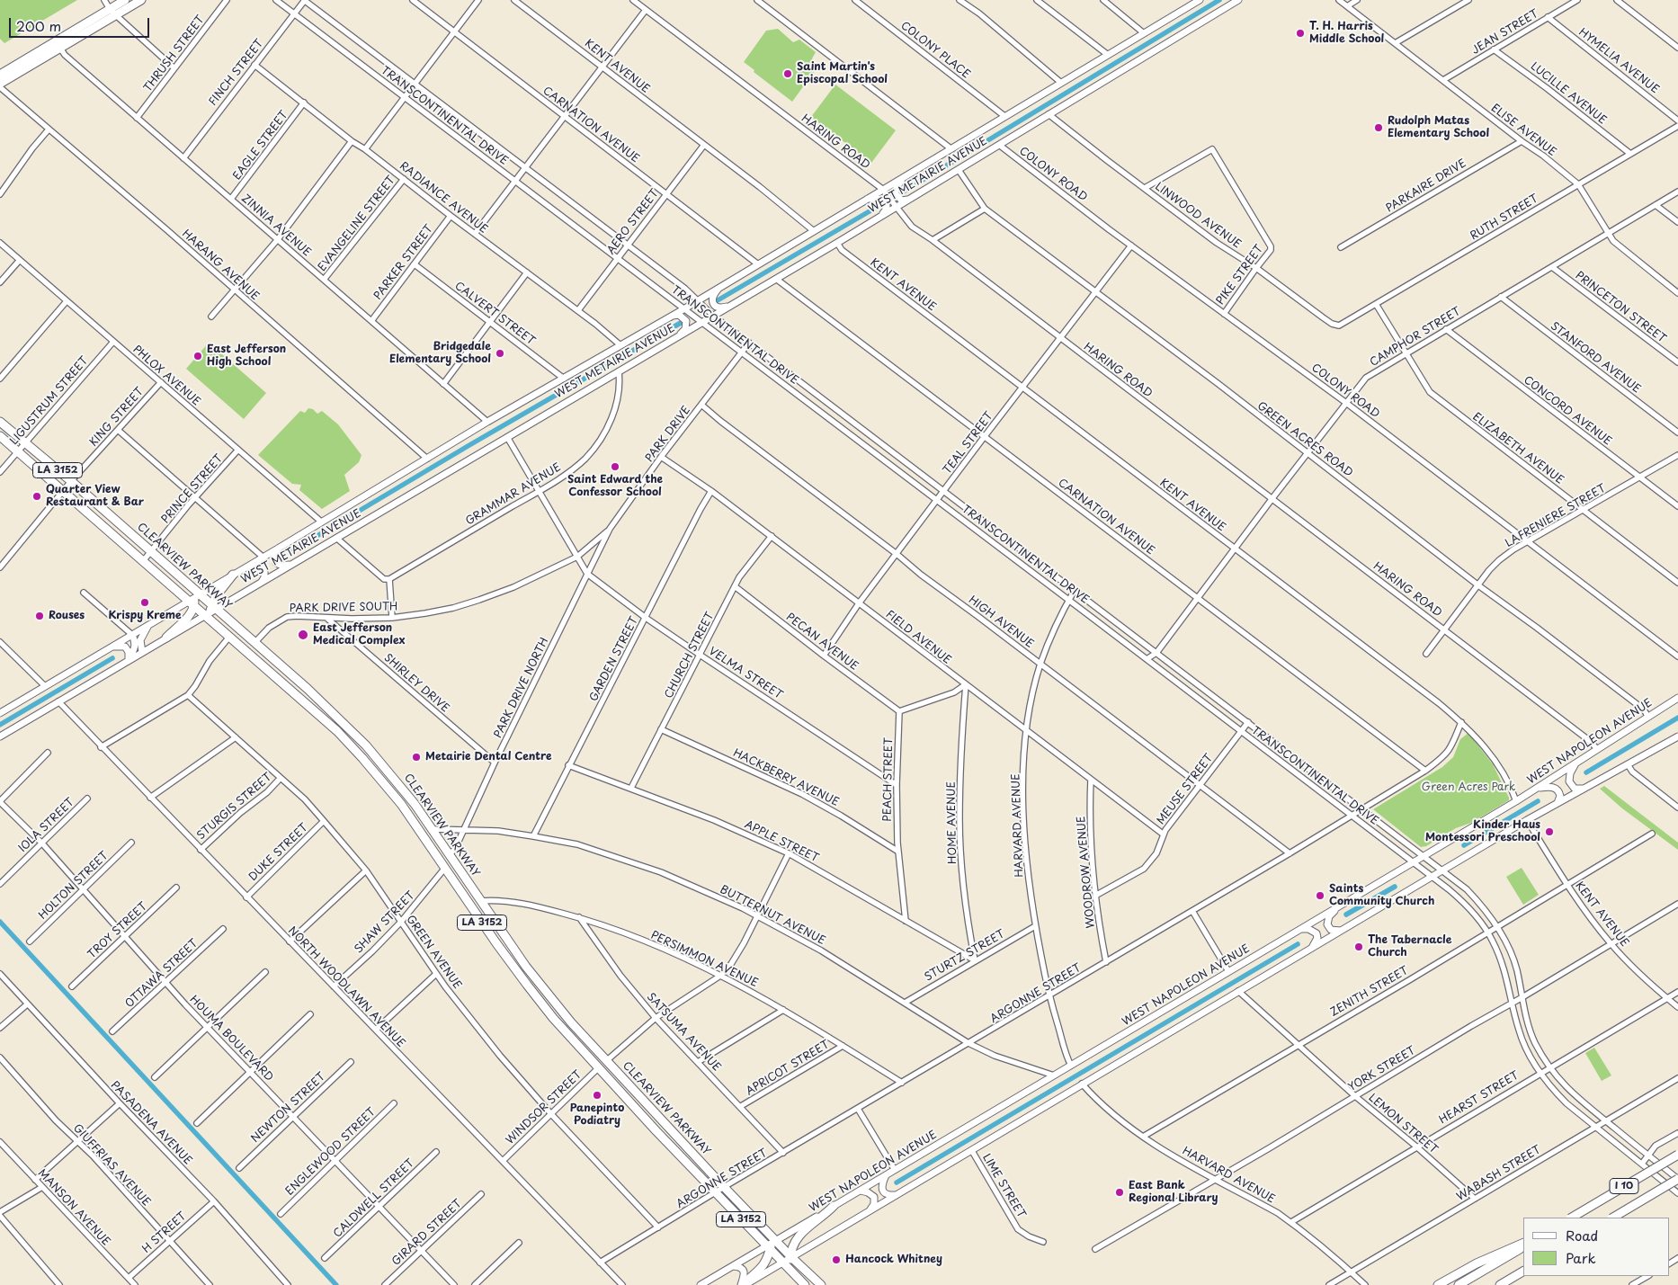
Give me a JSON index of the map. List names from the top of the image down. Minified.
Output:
{"streets":{"highway":["LA 3152","CLEARVIEW PARKWAY","I 10"],"main road":["WEST METAIRIE AVENUE","WEST NAPOLEON AVENUE"],"street":["JEAN STREET","COLONY PLACE","THRUSH STREET","HYMELIA AVENUE","KENT AVENUE","FINCH STREET","LUCILLE AVENUE","TRANSCONTINENTAL DRIVE","CARNATION AVENUE","ELISE AVENUE","HARING ROAD","EAGLE STREET","COLONY ROAD","PARKAIRE DRIVE","RADIANCE AVENUE","LINWOOD AVENUE","RUTH STREET","AERO STREET","EVANGELINE STREET","ZINNIA AVENUE","PARKER STREET","HARANG AVENUE","PIKE STREET","PRINCETON STREET","CALVERT STREET","CAMPHOR STREET","STANFORD AVENUE","PHLOX AVENUE","LIGUSTRUM STREET","CONCORD AVENUE","KING STREET","PARK DRIVE","GREEN ACRES ROAD","TEAL STREET","ELIZABETH AVENUE","PRINCE STREET","GRAMMAR AVENUE","LAFRENIERE STREET","PARK DRIVE SOUTH","HIGH AVENUE","FIELD AVENUE","PECAN AVENUE","CHURCH STREET","GARDEN STREET","VELMA STREET","SHIRLEY DRIVE","PARK DRIVE NORTH","HACKBERRY AVENUE","PEACH STREET","MEUSE STREET","STURGIS STREET","HOME AVENUE","IOLA STREET","HARVARD AVENUE","APPLE STREET","DUKE STREET","WOODROW AVENUE","HOLTON STREET","BUTTERNUT AVENUE","SHAW STREET","TROY STREET","GREEN AVENUE","STURTZ STREET","PERSIMMON AVENUE","OTTAWA STREET","NORTH WOODLAWN AVENUE","ZENITH STREET","ARGONNE STREET","SATSUMA AVENUE","HOUMA BOULEVARD","APRICOT STREET","YORK STREET","HEARST STREET","NEWTON STREET","WINDSOR STREET","PASADENA AVENUE","LEMON STREET","ENGLEWOOD STREET","GIUFFRIAS AVENUE","WABASH STREET","LIME STREET","CALDWELL STREET","MANSON AVENUE","H STREET","GIRARD STREET"]},"crossings":[["JEAN STREET","HYMELIA AVENUE"],["JEAN STREET","LUCILLE AVENUE"],["JEAN STREET","ELISE AVENUE"],["COLONY PLACE","WEST METAIRIE AVENUE"],["THRUSH STREET","ZINNIA AVENUE"],["KENT AVENUE","WEST METAIRIE AVENUE"],["KENT AVENUE","AERO STREET"],["KENT AVENUE","CAMPHOR STREET"],["KENT AVENUE","TEAL STREET"],["KENT AVENUE","WEST NAPOLEON AVENUE"],["KENT AVENUE","ZENITH STREET"],["KENT AVENUE","ARGONNE STREET"],["KENT AVENUE","YORK STREET"],["KENT AVENUE","HEARST STREET"],["FINCH STREET","TRANSCONTINENTAL DRIVE"],["FINCH STREET","RADIANCE AVENUE"],["FINCH STREET","ZINNIA AVENUE"],["LUCILLE AVENUE","RUTH STREET"],["TRANSCONTINENTAL DRIVE","WEST METAIRIE AVENUE"],["TRANSCONTINENTAL DRIVE","AERO STREET"],["TRANSCONTINENTAL DRIVE","CAMPHOR STREET"],["TRANSCONTINENTAL DRIVE","PARK DRIVE"],["TRANSCONTINENTAL DRIVE","TEAL STREET"],["TRANSCONTINENTAL DRIVE","WEST NAPOLEON AVENUE"],["TRANSCONTINENTAL DRIVE","MEUSE STREET"],["TRANSCONTINENTAL DRIVE","HARVARD AVENUE"],["TRANSCONTINENTAL DRIVE","ZENITH STREET"],["TRANSCONTINENTAL DRIVE","ARGONNE STREET"],["TRANSCONTINENTAL DRIVE","YORK STREET"],["TRANSCONTINENTAL DRIVE","HEARST STREET"],["TRANSCONTINENTAL DRIVE","WABASH STREET"],["TRANSCONTINENTAL DRIVE","I 10"],["CARNATION AVENUE","WEST METAIRIE AVENUE"],["CARNATION AVENUE","AERO STREET"],["CARNATION AVENUE","CAMPHOR STREET"],["CARNATION AVENUE","TEAL STREET"],["CARNATION AVENUE","ARGONNE STREET"],["ELISE AVENUE","PARKAIRE DRIVE"],["ELISE AVENUE","RUTH STREET"],["ELISE AVENUE","CAMPHOR STREET"],["HARING ROAD","WEST METAIRIE AVENUE"],["HARING ROAD","CAMPHOR STREET"],["HARING ROAD","TEAL STREET"],["HARING ROAD","LAFRENIERE STREET"],["HARING ROAD","WEST NAPOLEON AVENUE"],["EAGLE STREET","RADIANCE AVENUE"],["EAGLE STREET","ZINNIA AVENUE"],["COLONY ROAD","WEST METAIRIE AVENUE"],["COLONY ROAD","PIKE STREET"],["COLONY ROAD","CAMPHOR STREET"],["COLONY ROAD","TEAL STREET"],["COLONY ROAD","LAFRENIERE STREET"],["WEST METAIRIE AVENUE","RADIANCE AVENUE"],["WEST METAIRIE AVENUE","LINWOOD AVENUE"],["WEST METAIRIE AVENUE","ZINNIA AVENUE"],["WEST METAIRIE AVENUE","HARANG AVENUE"],["WEST METAIRIE AVENUE","CALVERT STREET"],["WEST METAIRIE AVENUE","PHLOX AVENUE"],["WEST METAIRIE AVENUE","GREEN ACRES ROAD"],["WEST METAIRIE AVENUE","GRAMMAR AVENUE"],["WEST METAIRIE AVENUE","CLEARVIEW PARKWAY"],["WEST METAIRIE AVENUE","NORTH WOODLAWN AVENUE"],["RADIANCE AVENUE","AERO STREET"],["RADIANCE AVENUE","EVANGELINE STREET"],["RADIANCE AVENUE","PARKER STREET"],["LINWOOD AVENUE","RUTH STREET"],["LINWOOD AVENUE","PIKE STREET"],["RUTH STREET","ELIZABETH AVENUE"],["EVANGELINE STREET","ZINNIA AVENUE"],["ZINNIA AVENUE","PARKER STREET"],["PARKER STREET","CALVERT STREET"],["PRINCETON STREET","CAMPHOR STREET"],["CAMPHOR STREET","STANFORD AVENUE"],["CAMPHOR STREET","CONCORD AVENUE"],["CAMPHOR STREET","GREEN ACRES ROAD"],["CAMPHOR STREET","ELIZABETH AVENUE"],["PHLOX AVENUE","LIGUSTRUM STREET"],["PHLOX AVENUE","KING STREET"],["PHLOX AVENUE","PRINCE STREET"],["LIGUSTRUM STREET","CLEARVIEW PARKWAY"],["CONCORD AVENUE","LAFRENIERE STREET"],["KING STREET","CLEARVIEW PARKWAY"],["PARK DRIVE","PARK DRIVE SOUTH"],["PARK DRIVE","HIGH AVENUE"],["PARK DRIVE","FIELD AVENUE"],["PARK DRIVE","PARK DRIVE NORTH"],["GREEN ACRES ROAD","TEAL STREET"],["GREEN ACRES ROAD","LAFRENIERE STREET"],["GREEN ACRES ROAD","WEST NAPOLEON AVENUE"],["TEAL STREET","HIGH AVENUE"],["TEAL STREET","FIELD AVENUE"],["TEAL STREET","PECAN AVENUE"],["ELIZABETH AVENUE","LAFRENIERE STREET"],["PRINCE STREET","CLEARVIEW PARKWAY"],["CLEARVIEW PARKWAY","PARK DRIVE SOUTH"],["CLEARVIEW PARKWAY","PARK DRIVE NORTH"],["CLEARVIEW PARKWAY","WEST NAPOLEON AVENUE"],["CLEARVIEW PARKWAY","BUTTERNUT AVENUE"],["CLEARVIEW PARKWAY","SHAW STREET"],["CLEARVIEW PARKWAY","PERSIMMON AVENUE"],["CLEARVIEW PARKWAY","ARGONNE STREET"],["CLEARVIEW PARKWAY","WINDSOR STREET"],["PARK DRIVE SOUTH","SHIRLEY DRIVE"],["PARK DRIVE SOUTH","PARK DRIVE NORTH"],["HIGH AVENUE","MEUSE STREET"],["HIGH AVENUE","HARVARD AVENUE"],["HIGH AVENUE","ARGONNE STREET"],["FIELD AVENUE","CHURCH STREET"],["FIELD AVENUE","GARDEN STREET"],["FIELD AVENUE","MEUSE STREET"],["FIELD AVENUE","HOME AVENUE"],["FIELD AVENUE","HARVARD AVENUE"],["FIELD AVENUE","WOODROW AVENUE"],["PECAN AVENUE","CHURCH STREET"],["PECAN AVENUE","PEACH STREET"],["CHURCH STREET","VELMA STREET"],["CHURCH STREET","HACKBERRY AVENUE"],["CHURCH STREET","APPLE STREET"],["GARDEN STREET","VELMA STREET"],["GARDEN STREET","APPLE STREET"],["GARDEN STREET","BUTTERNUT AVENUE"],["VELMA STREET","PARK DRIVE NORTH"],["VELMA STREET","PEACH STREET"],["SHIRLEY DRIVE","PARK DRIVE NORTH"],["PARK DRIVE NORTH","BUTTERNUT AVENUE"],["WEST NAPOLEON AVENUE","HARVARD AVENUE"],["WEST NAPOLEON AVENUE","BUTTERNUT AVENUE"],["HACKBERRY AVENUE","PEACH STREET"],["PEACH STREET","APPLE STREET"],["MEUSE STREET","WOODROW AVENUE"],["STURGIS STREET","GREEN AVENUE"],["STURGIS STREET","NORTH WOODLAWN AVENUE"],["HOME AVENUE","APPLE STREET"],["HOME AVENUE","STURTZ STREET"],["IOLA STREET","HOUMA BOULEVARD"],["HARVARD AVENUE","STURTZ STREET"],["HARVARD AVENUE","ZENITH STREET"],["HARVARD AVENUE","ARGONNE STREET"],["HARVARD AVENUE","YORK STREET"],["HARVARD AVENUE","HEARST STREET"],["HARVARD AVENUE","WABASH STREET"],["APPLE STREET","STURTZ STREET"],["DUKE STREET","GREEN AVENUE"],["DUKE STREET","NORTH WOODLAWN AVENUE"],["WOODROW AVENUE","ARGONNE STREET"],["HOLTON STREET","HOUMA BOULEVARD"],["BUTTERNUT AVENUE","STURTZ STREET"],["BUTTERNUT AVENUE","ARGONNE STREET"],["SHAW STREET","GREEN AVENUE"],["SHAW STREET","NORTH WOODLAWN AVENUE"],["TROY STREET","HOUMA BOULEVARD"],["GREEN AVENUE","ARGONNE STREET"],["GREEN AVENUE","WINDSOR STREET"],["PERSIMMON AVENUE","ARGONNE STREET"],["PERSIMMON AVENUE","SATSUMA AVENUE"],["PERSIMMON AVENUE","APRICOT STREET"],["OTTAWA STREET","HOUMA BOULEVARD"],["NORTH WOODLAWN AVENUE","ARGONNE STREET"],["NORTH WOODLAWN AVENUE","WINDSOR STREET"],["ZENITH STREET","LEMON STREET"],["ARGONNE STREET","SATSUMA AVENUE"],["SATSUMA AVENUE","APRICOT STREET"],["HOUMA BOULEVARD","NEWTON STREET"],["HOUMA BOULEVARD","ENGLEWOOD STREET"],["HOUMA BOULEVARD","CALDWELL STREET"],["HOUMA BOULEVARD","GIRARD STREET"],["YORK STREET","LEMON STREET"],["HEARST STREET","LEMON STREET"],["PASADENA AVENUE","H STREET"],["LEMON STREET","WABASH STREET"],["GIUFFRIAS AVENUE","H STREET"],["MANSON AVENUE","H STREET"]],"parks":["Green Acres Park"],"places":["T. H. Harris Middle School","Saint Martin's Episcopal School","Rudolph Matas Elementary School","Bridgedale Elementary School","East Jefferson High School","Saint Edward the Confessor School","Quarter View Restaurant & Bar","Krispy Kreme","Rouses","East Jefferson Medical Complex","Metairie Dental Centre","Kinder Haus Montessori Preschool","Saints Community Church","The Tabernacle Church","Panepinto Podiatry","East Bank Regional Library","Hancock Whitney"],"legend":["Road","Park"],"scale_bar":"200 m"}
